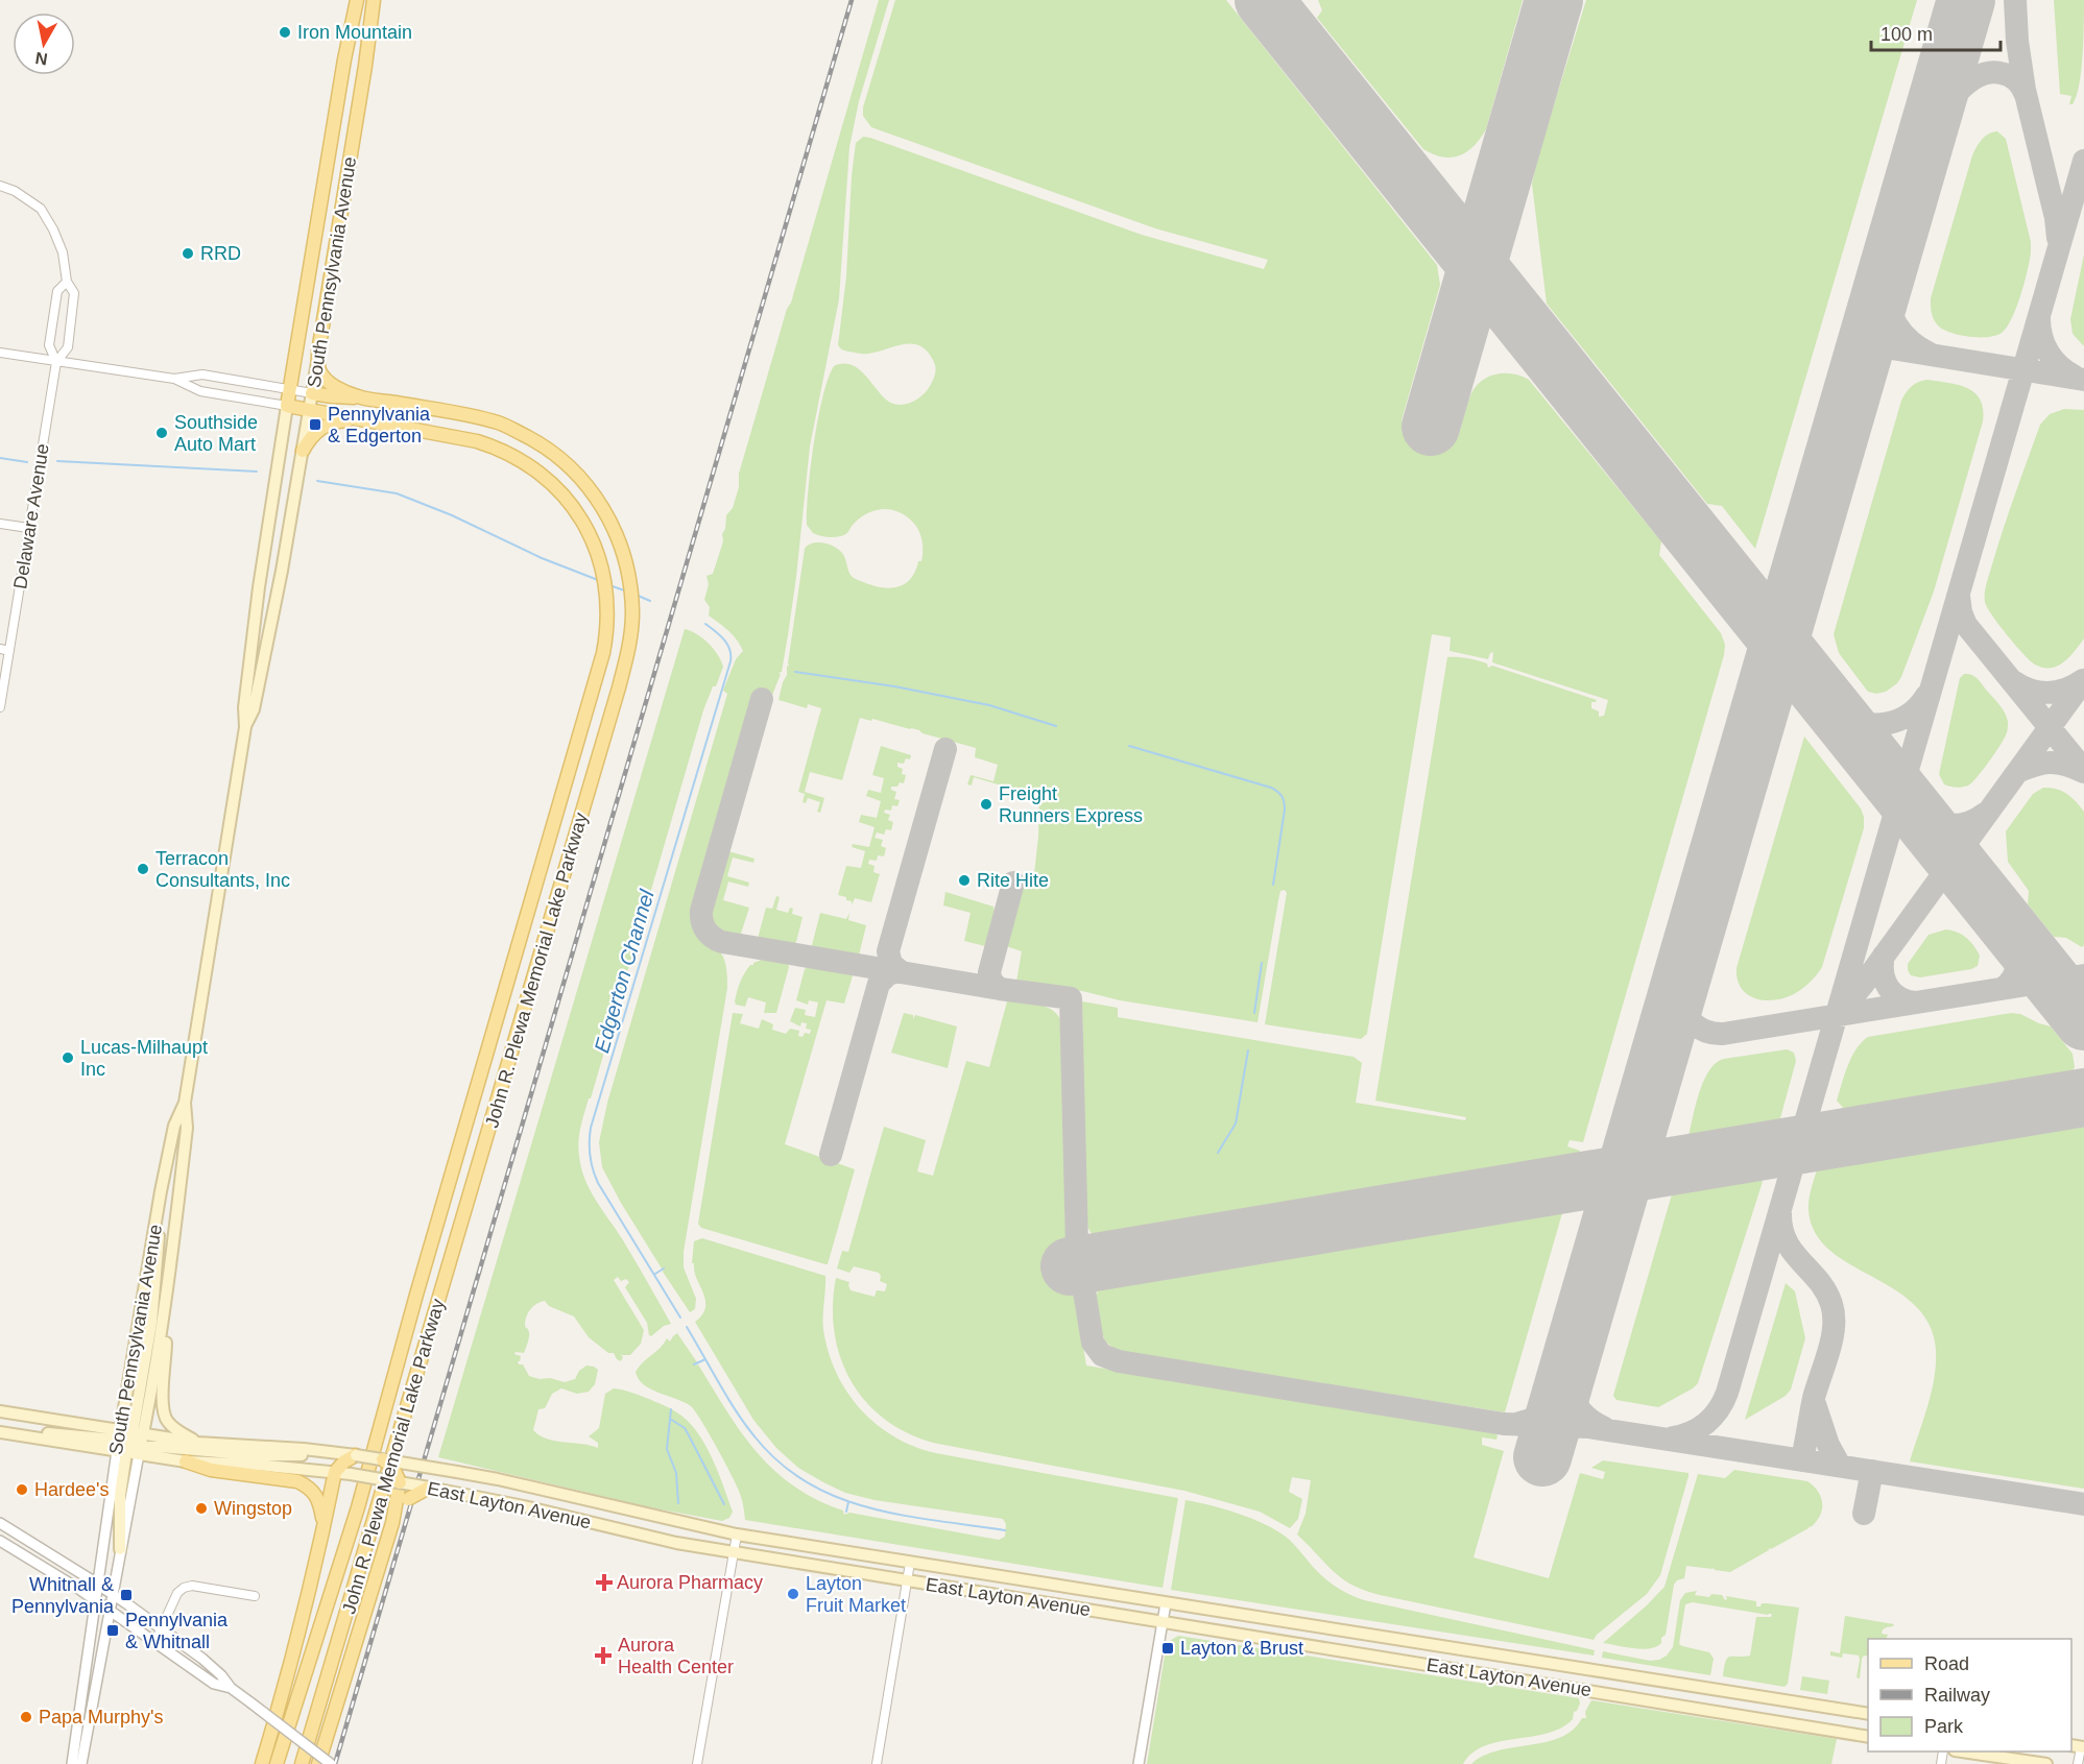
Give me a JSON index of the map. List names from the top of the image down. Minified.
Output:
{"streets":{"main road":["South Pennsylvania Avenue","John R. Plewa Memorial Lake Parkway","East Layton Avenue"],"street":["Delaware Avenue"]},"crossings":[["South Pennsylvania Avenue","John R. Plewa Memorial Lake Parkway"],["South Pennsylvania Avenue","East Layton Avenue"]],"water":["Edgerton Channel"],"places":{"other":["Iron Mountain","RRD","Southside Auto Mart","Freight Runners Express","Terracon Consultants, Inc","Rite Hite","Lucas-Milhaupt Inc","Hardee's","Wingstop","Layton Fruit Market","Papa Murphy's"],"transit":["Pennylvania & Edgerton","Whitnall & Pennylvania","Pennylvania & Whitnall","Layton & Brust"],"health":["Aurora Pharmacy","Aurora Health Center"]},"legend":["Road","Railway","Park"],"scale_bar":"100 m","north":"bottom"}
